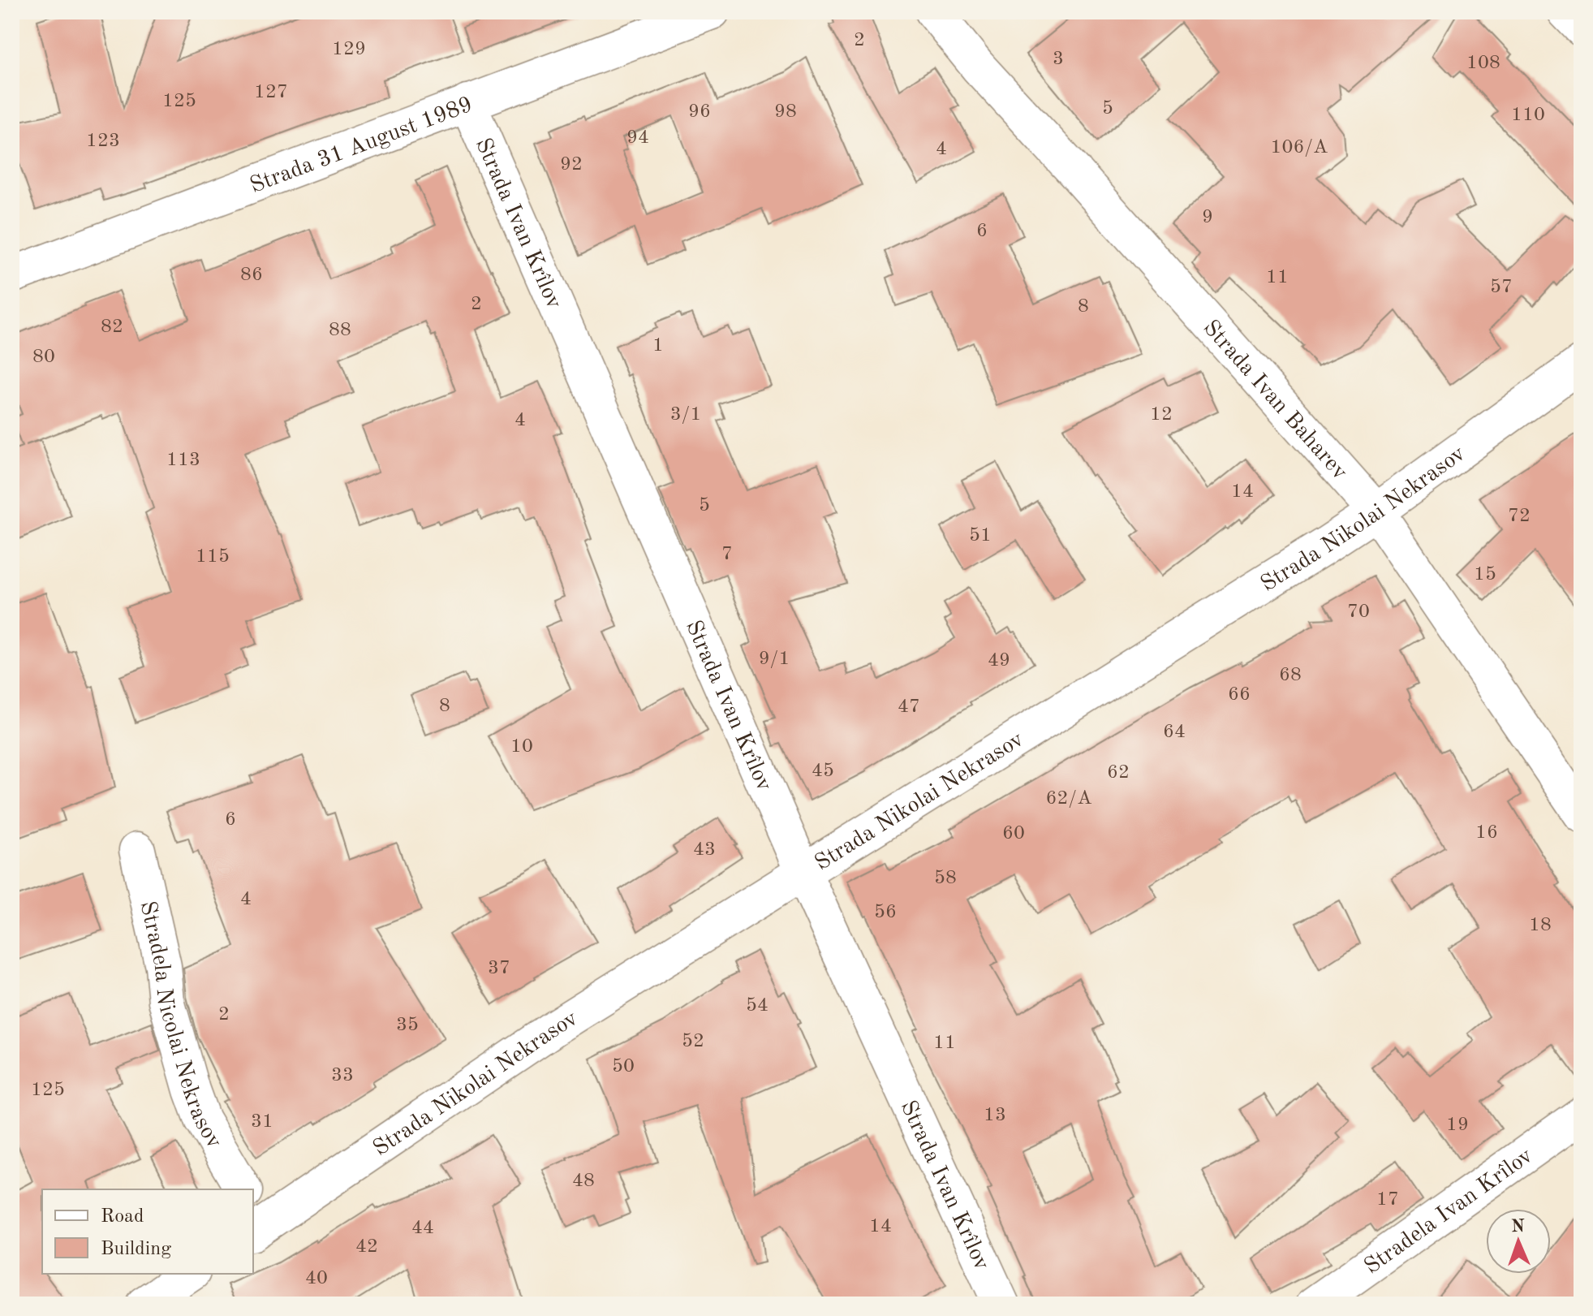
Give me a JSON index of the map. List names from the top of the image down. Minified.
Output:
{"streets":{"street":["Strada 31 August 1989","Strada Ivan Krîlov","Strada Ivan Baharev","Strada Nikolai Nekrasov","Stradela Nicolai Nekrasov","Stradela Ivan Krîlov"]},"crossings":[["Strada 31 August 1989","Strada Ivan Krîlov"],["Strada Ivan Krîlov","Strada Nikolai Nekrasov"],["Strada Ivan Baharev","Strada Nikolai Nekrasov"]],"house_numbers":["2","129","3","108","127","125","5","96","98","110","94","123","106/A","4","92","9","6","86","11","57","2","8","82","88","1","80","3/1","12","4","113","14","5","72","51","7","115","15","70","9/1","49","68","66","8","47","64","10","45","62","62/A","6","16","60","43","58","4","56","18","37","54","2","35","52","11","50","33","125","13","31","19","48","17","14","44","42","40"],"legend":["Road","Building"],"north":"top"}
